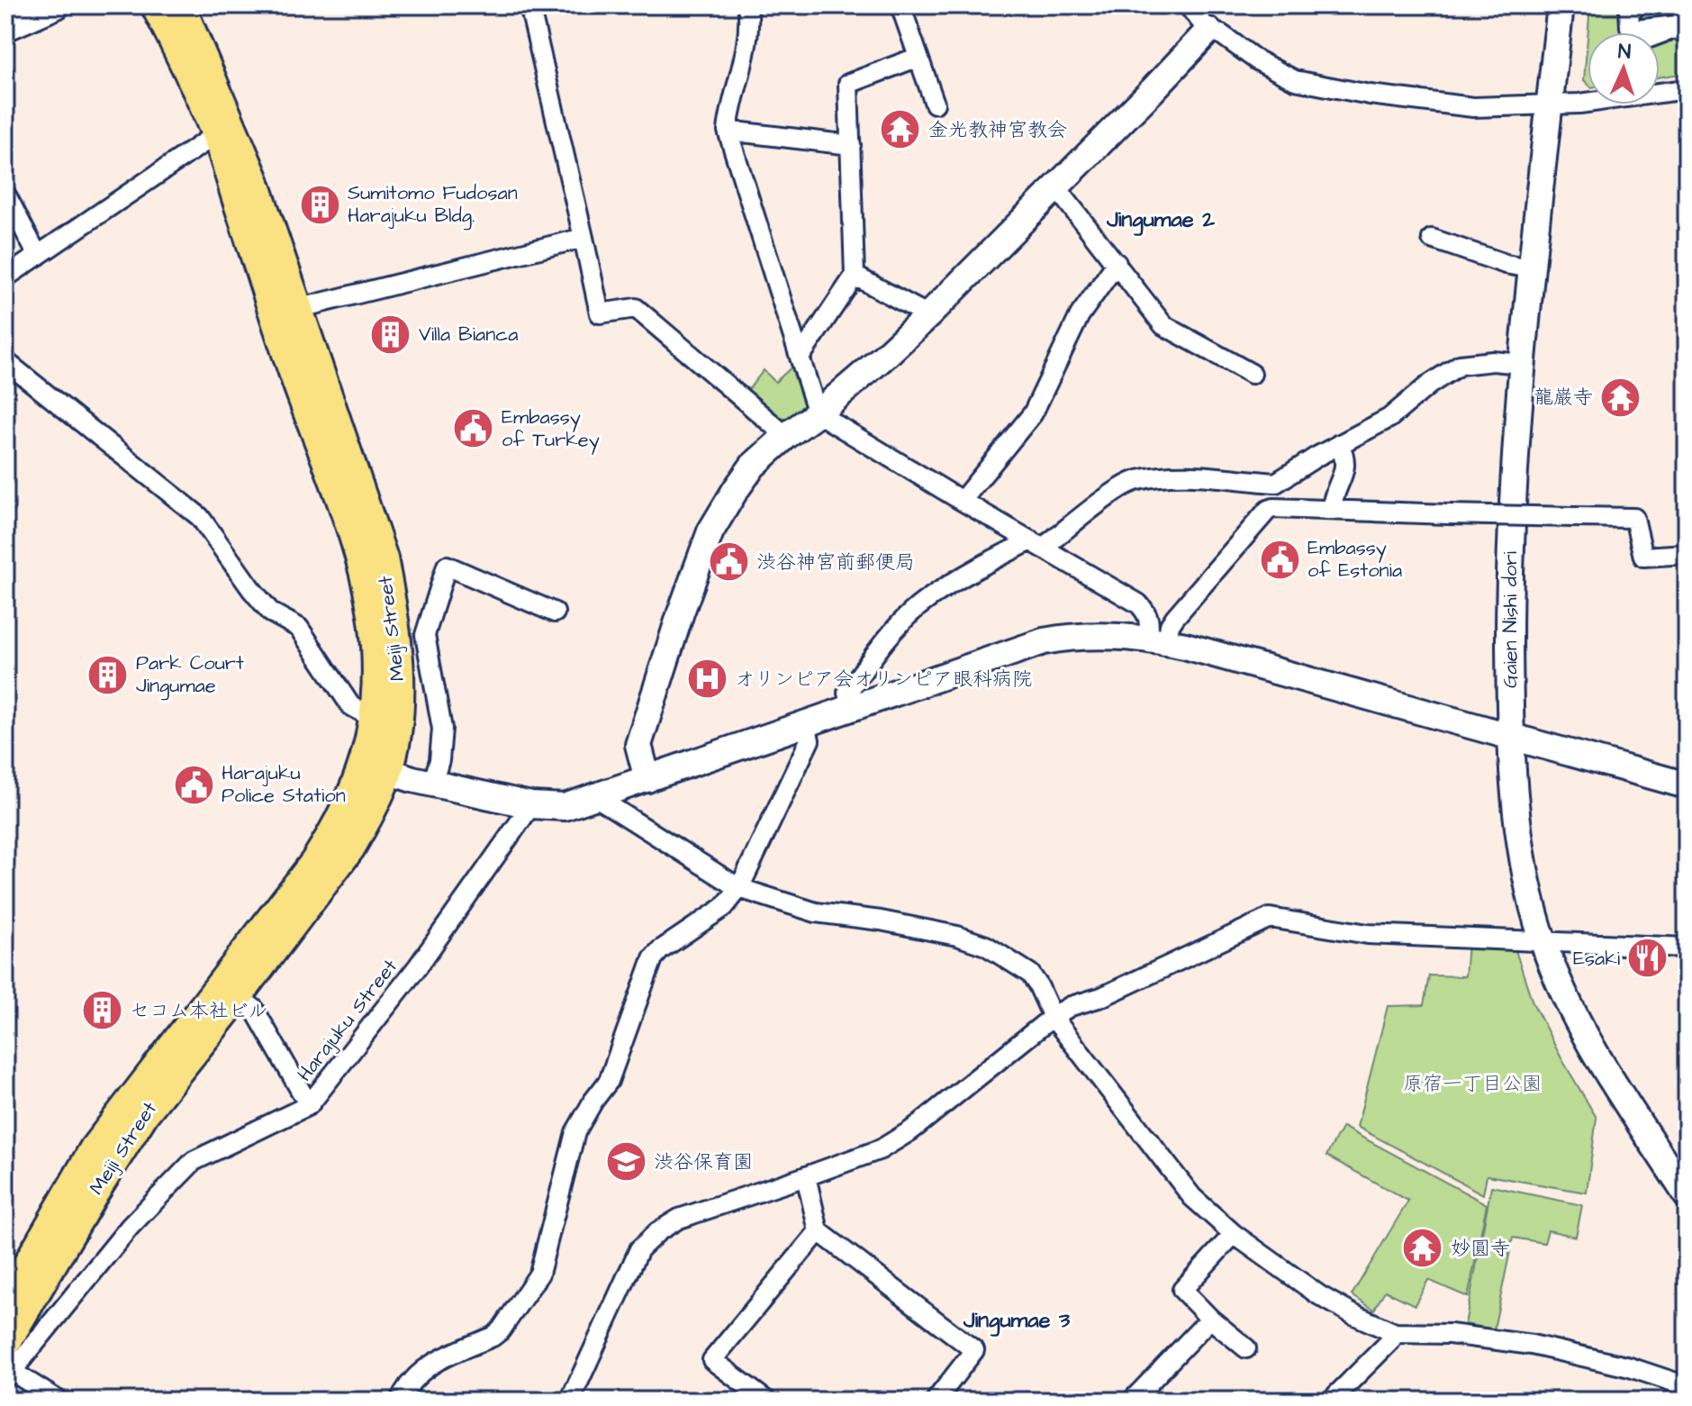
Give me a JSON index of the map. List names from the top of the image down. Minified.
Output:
{"streets":{"main road":["Meiji Street"],"street":["Gaien Nishi dori","Harajuku Street"]},"districts":["Jingumae 2","Jingumae 3"],"parks":["原宿一丁目公園"],"places":{"temple":["金光教神宮教会","龍巌寺","妙圓寺"],"building":["Sumitomo Fudosan Harajuku Bldg.","Villa Bianca","Park Court Jingumae","セコム本社ビル"],"public building":["Embassy of Turkey","Embassy of Estonia","渋谷神宮前郵便局","Harajuku Police Station"],"hospital":["オリンピア会オリンピア眼科病院"],"restaurant":["Esaki"],"school or university":["渋谷保育園"]},"north":"top"}
